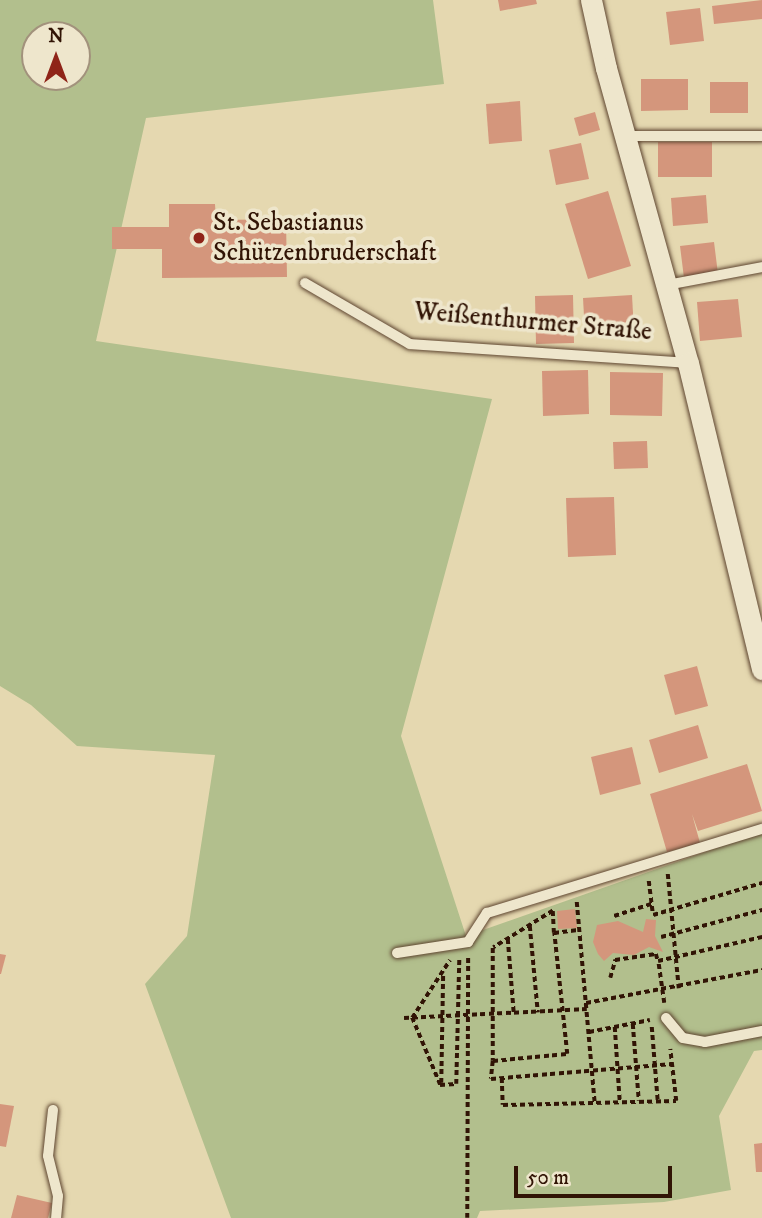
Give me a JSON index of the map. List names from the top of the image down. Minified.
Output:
{"streets":{"street":["Weißenthurmer Straße"]},"places":["St. Sebastianus Schützenbruderschaft"],"scale_bar":"50 m","north":"top"}
